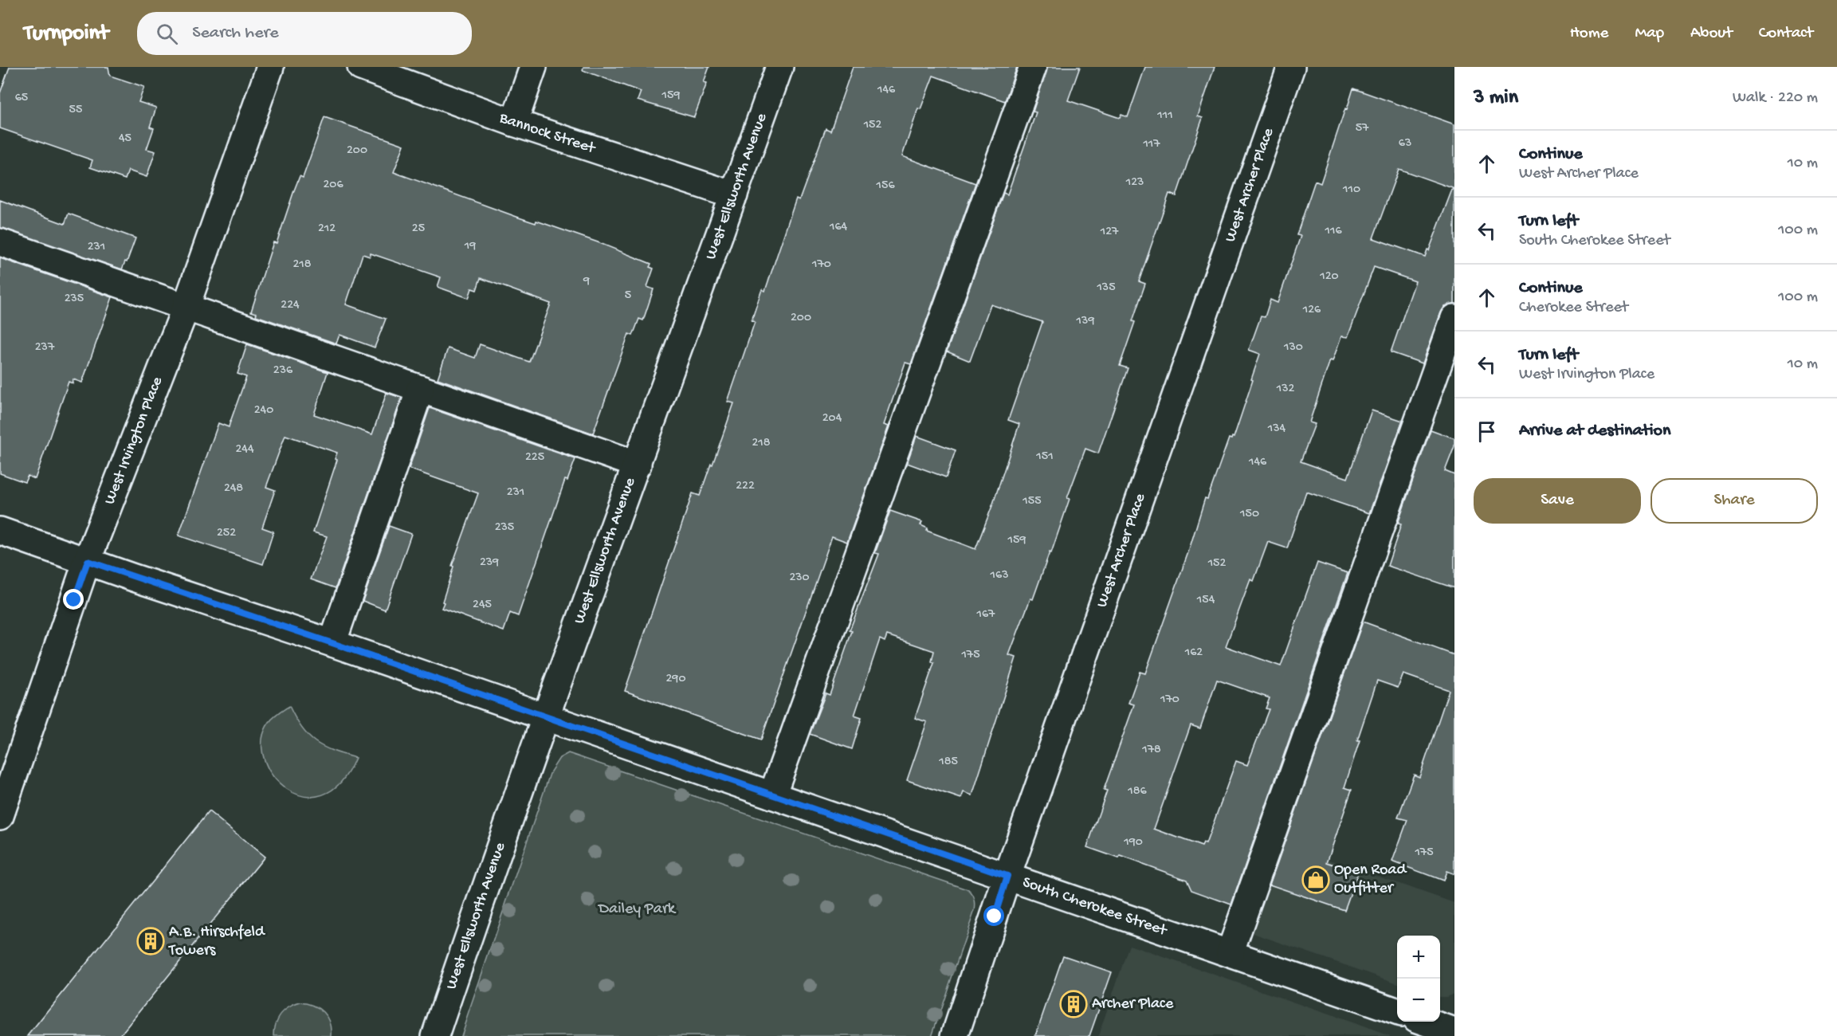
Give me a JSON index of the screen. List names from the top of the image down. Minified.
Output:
{"streets":{"street":["Bannock Street","West Archer Place","West Ellsworth Avenue","West Irvington Place","South Cherokee Street"]},"crossings":[["Bannock Street","West Ellsworth Avenue"],["West Archer Place","South Cherokee Street"],["West Ellsworth Avenue","South Cherokee Street"],["West Irvington Place","South Cherokee Street"]],"parks":["Dailey Park"],"places":{"shop":["Open Road Outfitter"],"building":["A.B. Hirschfeld Towers","Archer Place"]},"house_numbers":["146","159","65","55","111","152","57","45","63","117","200","123","206","156","110","164","212","25","116","127","19","231","218","170","120","9","135","5","235","224","126","200","139","237","130","236","132","240","204","134","218","244","151","225","146","222","248","231","155","150","235","252","159","239","152","163","230","154","245","167","162","175","290","170","178","185","186","190","175"],"page":{"header":"Turnpoint","search":"Search here","nav":["Home","Map","About","Contact"],"heading":["3 min","Walk · 220 m"],"list":[["Continue","West Archer Place","10 m"],["Turn left","South Cherokee Street","100 m"],["Continue","Cherokee Street","100 m"],["Turn left","West Irvington Place","10 m"],"Arrive at destination"],"buttons":["Save","Share"],"map_buttons":["+","−"]}}
